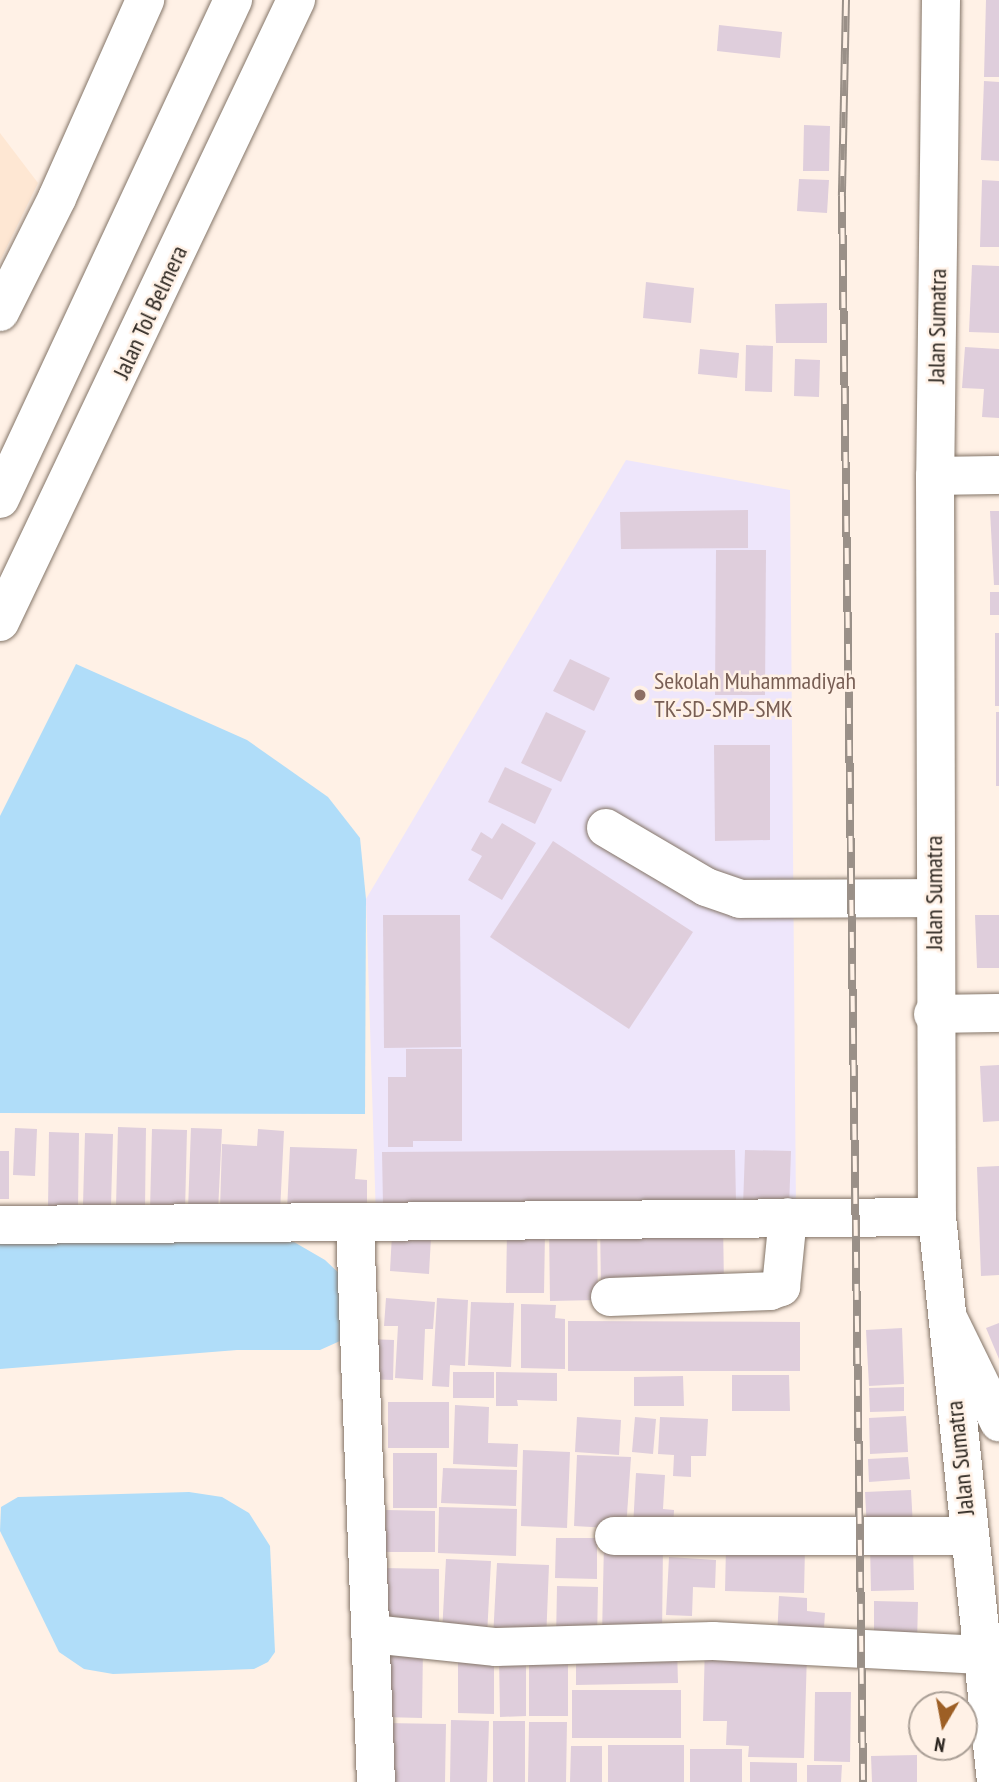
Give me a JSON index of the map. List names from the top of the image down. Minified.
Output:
{"streets":{"main road":["Jalan Tol Belmera","Jalan Sumatra"]},"places":["Sekolah Muhammadiyah TK-SD-SMP-SMK"],"north":"bottom"}
